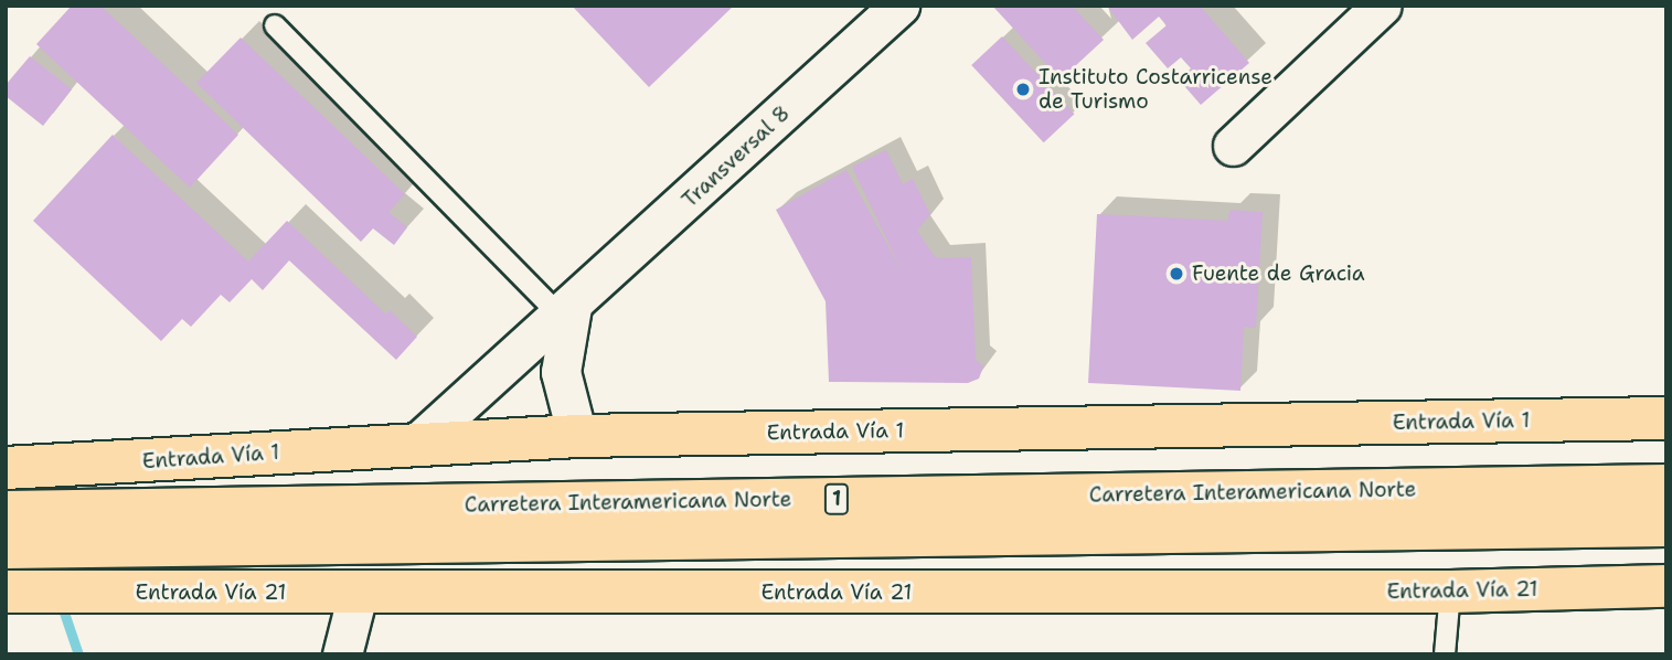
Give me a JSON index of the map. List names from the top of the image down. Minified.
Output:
{"streets":{"main road":["Entrada Vía 1","Carretera Interamericana Norte","1","Entrada Vía 21"],"street":["Transversal 8"]},"crossings":[["Transversal 8","Entrada Vía 1"]],"places":["Instituto Costarricense de Turismo","Fuente de Gracia"]}
